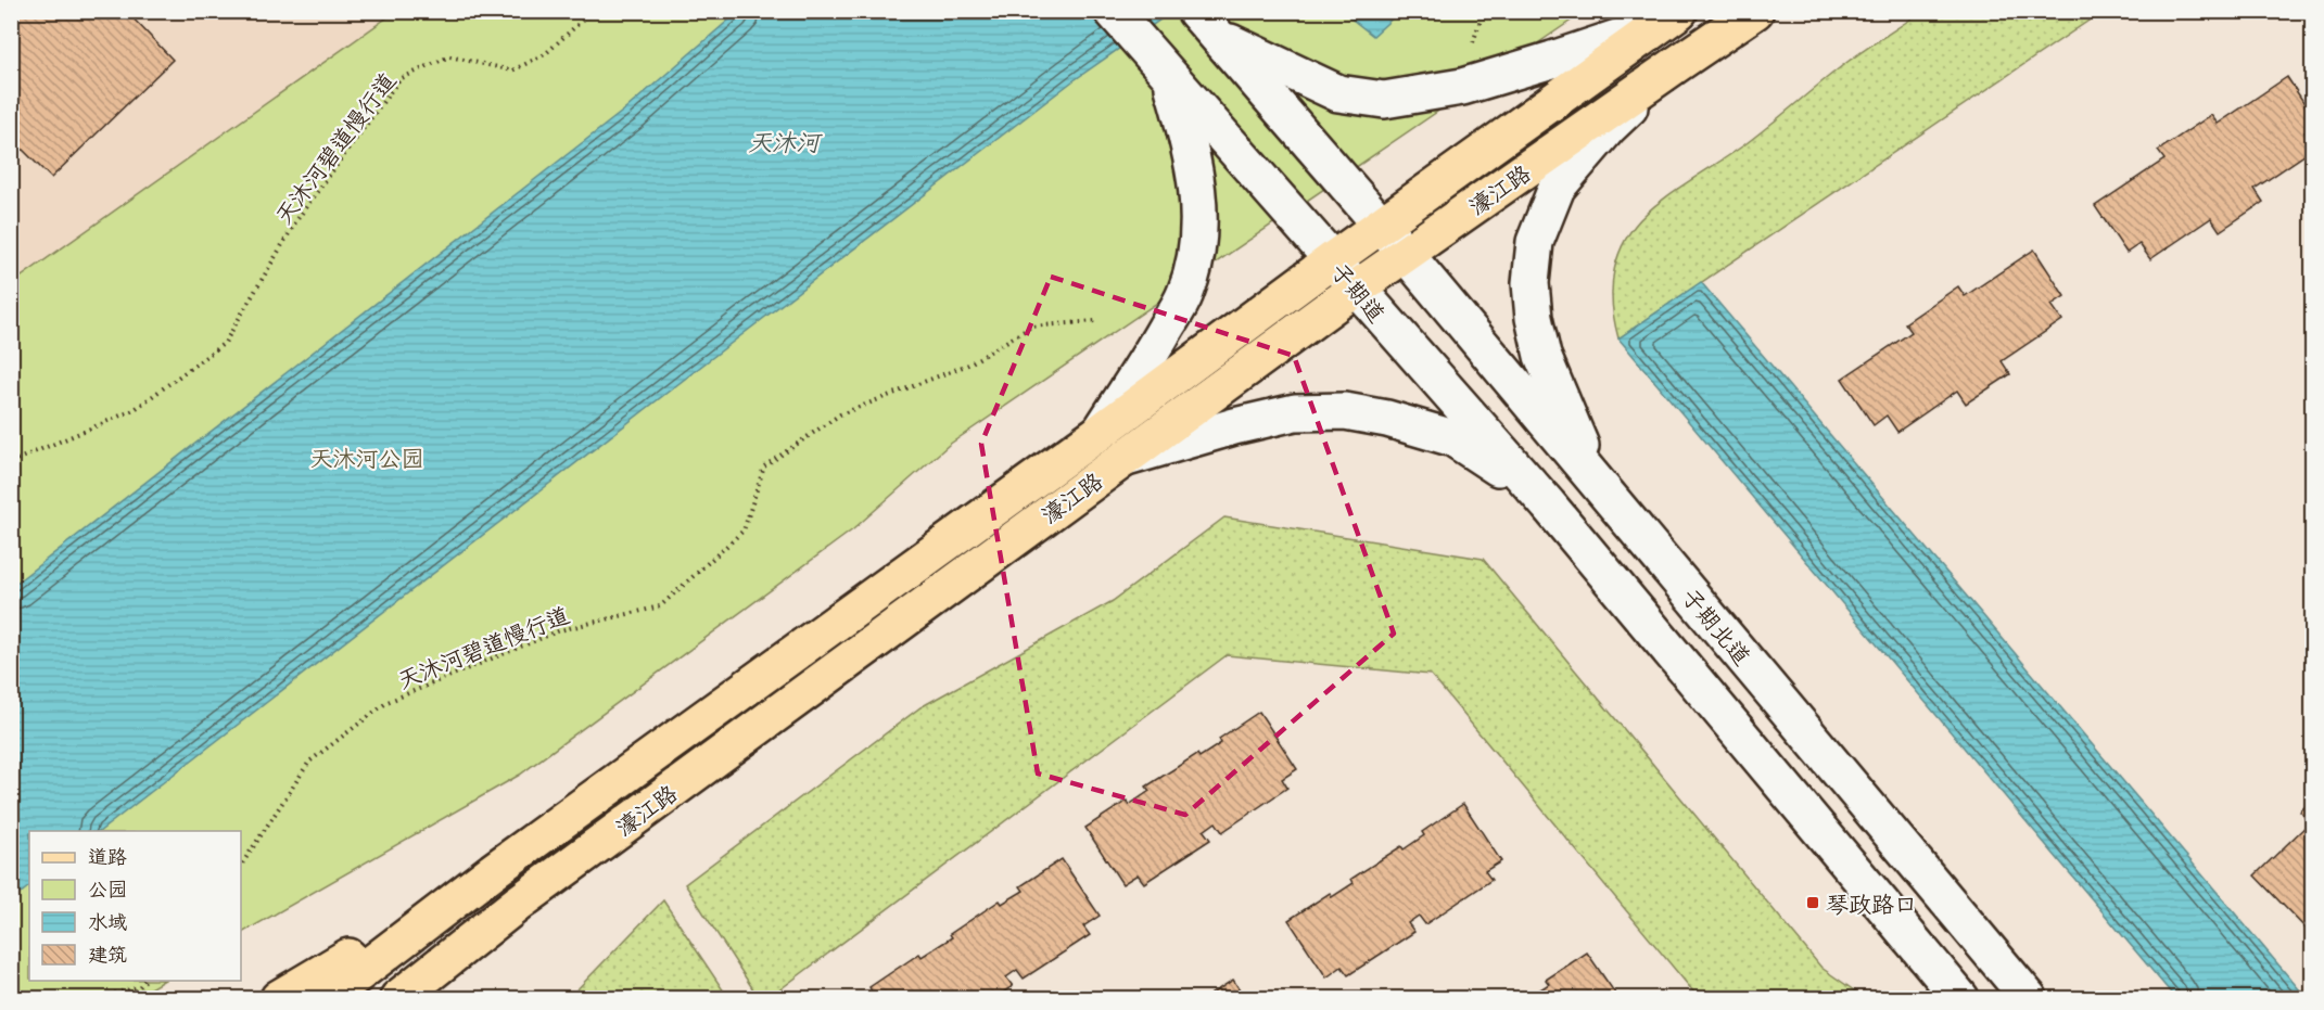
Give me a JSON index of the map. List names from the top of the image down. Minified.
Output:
{"streets":{"main road":["濠江路"],"street":["子期道","子期北道"],"path":["天沐河碧道慢行道"]},"crossings":[["濠江路","子期道"],["濠江路","子期北道"]],"water":["天沐河"],"parks":["天沐河公园"],"places":{"transit":["琴政路口"]},"legend":["道路","公园","水域","建筑"]}
